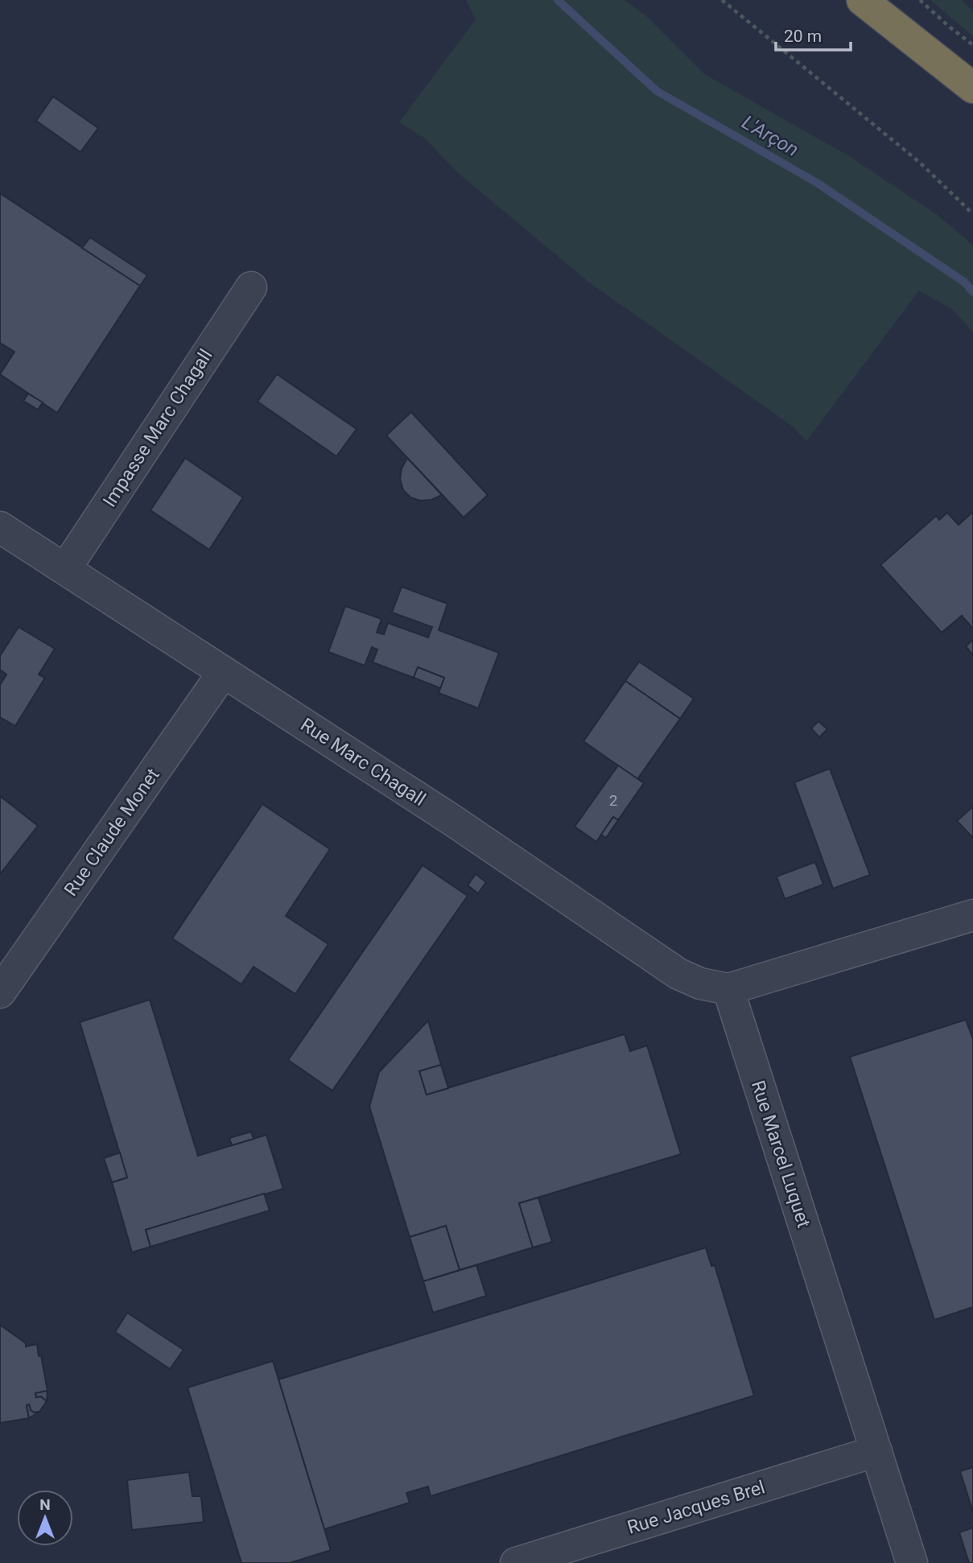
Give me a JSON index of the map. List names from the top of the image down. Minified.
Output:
{"streets":{"street":["Impasse Marc Chagall","Rue Marc Chagall","Rue Claude Monet","Rue Marcel Luquet","Rue Jacques Brel"]},"crossings":[["Impasse Marc Chagall","Rue Marc Chagall"],["Rue Marc Chagall","Rue Claude Monet"],["Rue Marc Chagall","Rue Marcel Luquet"],["Rue Marcel Luquet","Rue Jacques Brel"]],"water":["L'Arçon"],"house_numbers":["2"],"scale_bar":"20 m","north":"top"}
